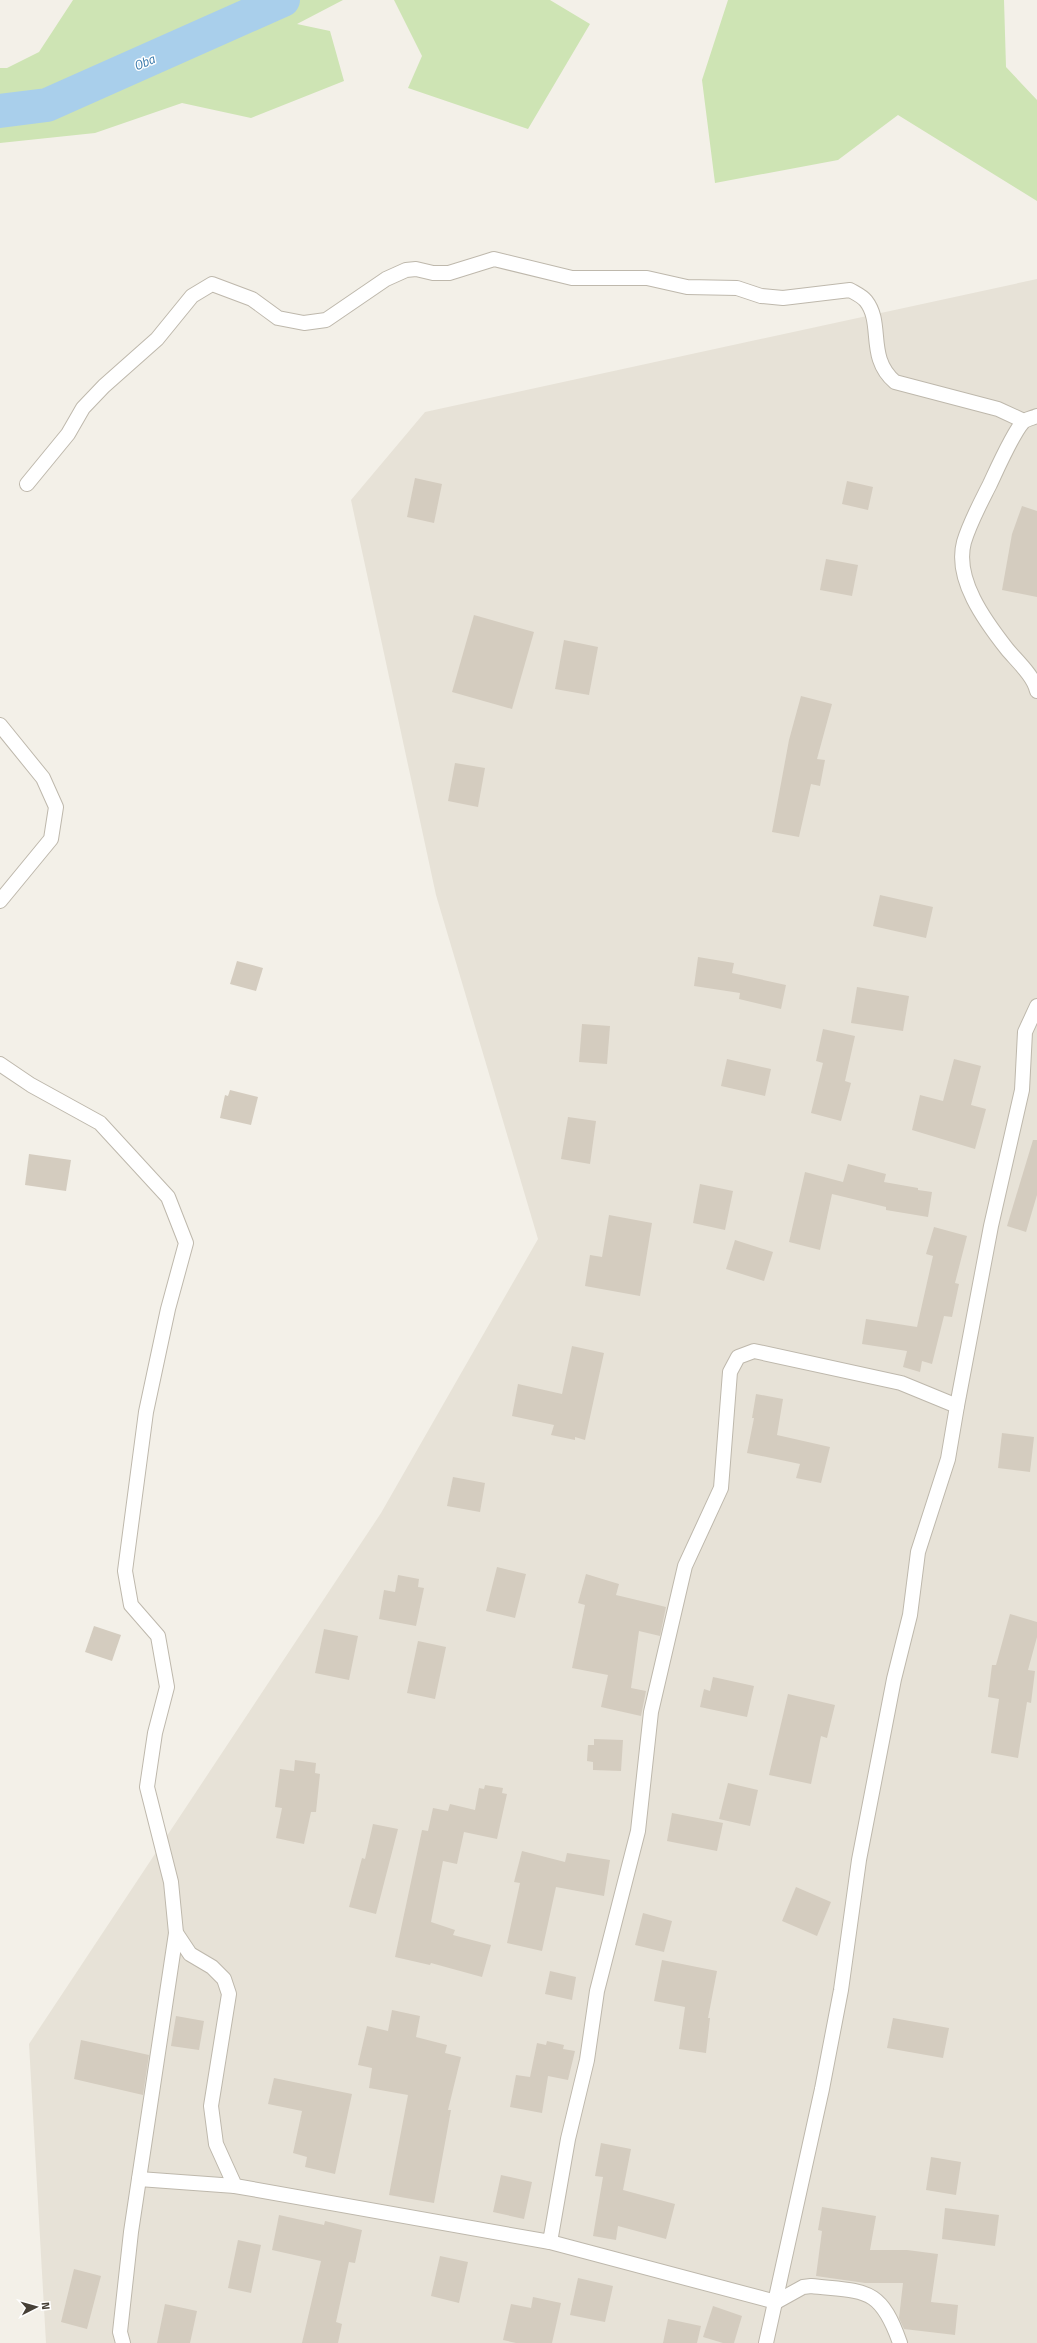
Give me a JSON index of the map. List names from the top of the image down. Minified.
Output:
{"water":["Oba"],"north":"right"}
